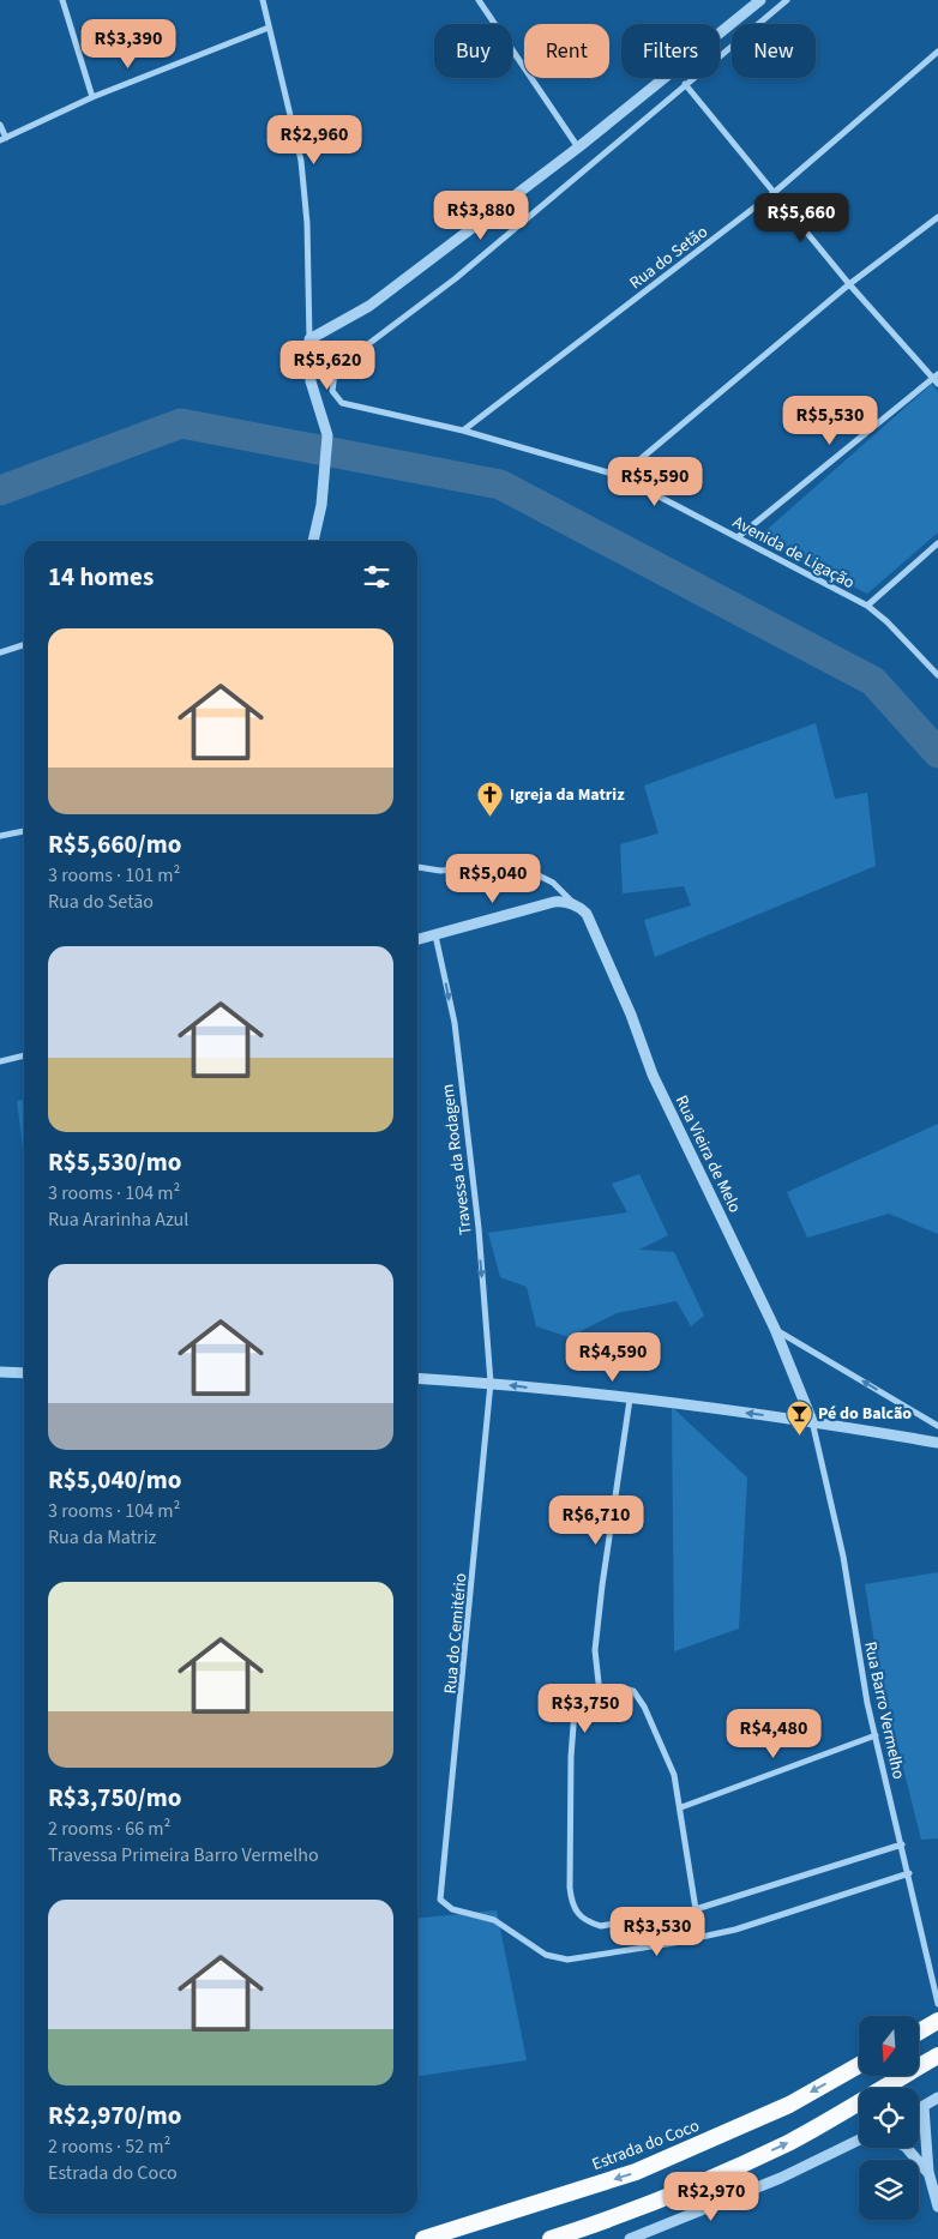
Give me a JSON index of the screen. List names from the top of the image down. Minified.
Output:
{"streets":{"highway":["Estrada do Coco"],"street":["Rua do Setão","Avenida de Ligação","Rua Vieira de Melo","Travessa da Rodagem","Rua do Cemitério","Rua Barro Vermelho"]},"crossings":[["Rua do Setão","Avenida de Ligação"],["Rua Vieira de Melo","Rua Barro Vermelho"],["Travessa da Rodagem","Rua do Cemitério"],["Rua do Cemitério","Rua Barro Vermelho"]],"one_way":["Travessa da Rodagem"],"places":{"church":["Igreja da Matriz"],"bar":["Pé do Balcão"]},"north":"bottom","page":{"price":["R$3,390","R$2,960","R$3,880","R$5,660","R$5,620","R$5,530","R$5,590","R$5,040","R$4,590","R$6,710","R$3,750","R$4,480","R$3,530","R$2,970"],"chip":["Buy","Rent","Filters","New"],"heading":"14 homes","list":[{"name":"R$5,660/mo","note":"3 rooms · 101 m² · Rua do Setão"},{"name":"R$5,530/mo","note":"3 rooms · 104 m² · Rua Ararinha Azul"},{"name":"R$5,040/mo","note":"3 rooms · 104 m² · Rua da Matriz"},{"name":"R$3,750/mo","note":"2 rooms · 66 m² · Travessa Primeira Barro Vermelho"},{"name":"R$2,970/mo","note":"2 rooms · 52 m² · Estrada do Coco"}]}}
